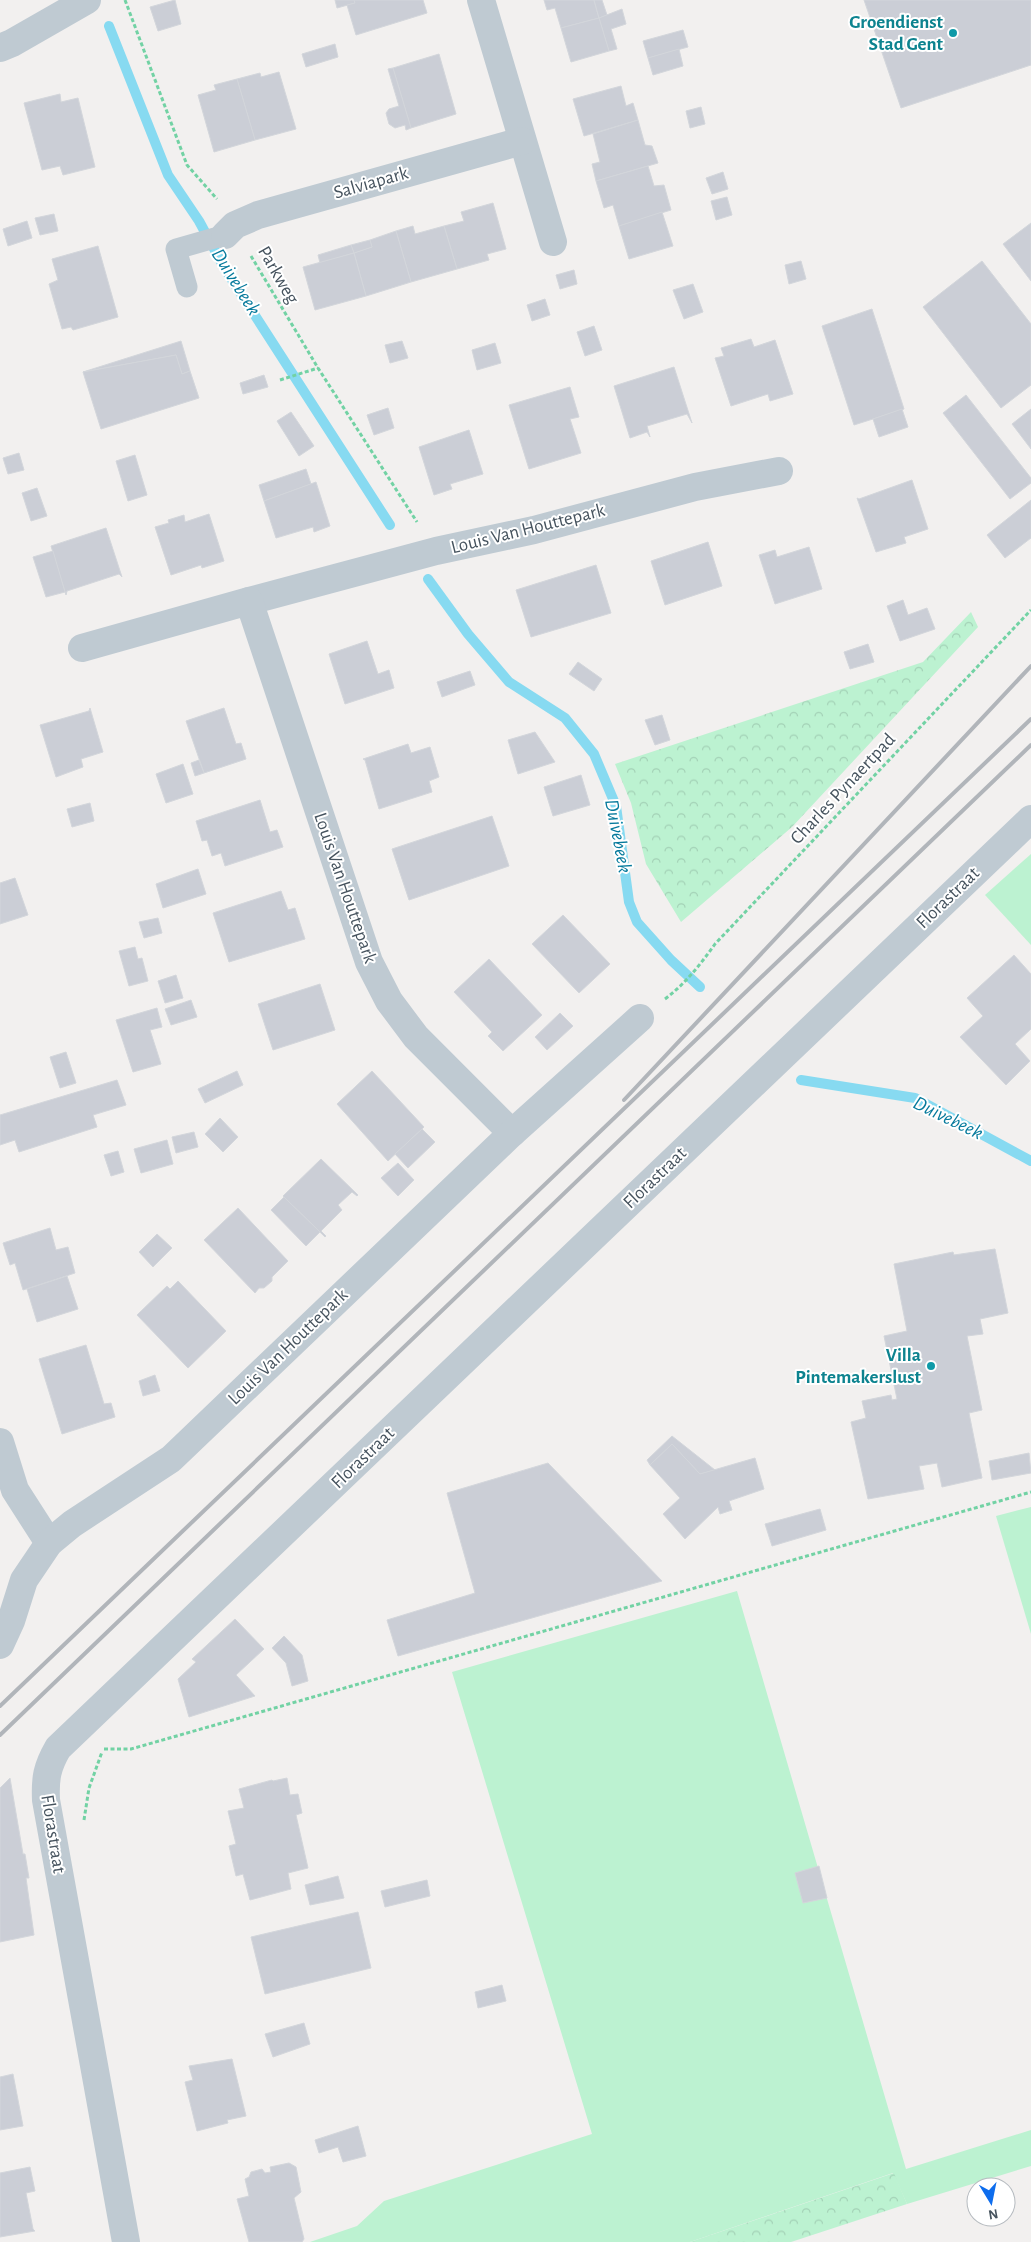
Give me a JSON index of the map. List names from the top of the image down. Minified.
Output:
{"streets":{"street":["Salviapark","Louis Van Houttepark","Florastraat"],"path":["Parkweg","Charles Pynaertpad"]},"crossings":[["Salviapark","Parkweg"],["Parkweg","Louis Van Houttepark"]],"water":["Duivebeek"],"places":["Groendienst Stad Gent","Villa Pintemakerslust"],"north":"bottom"}
